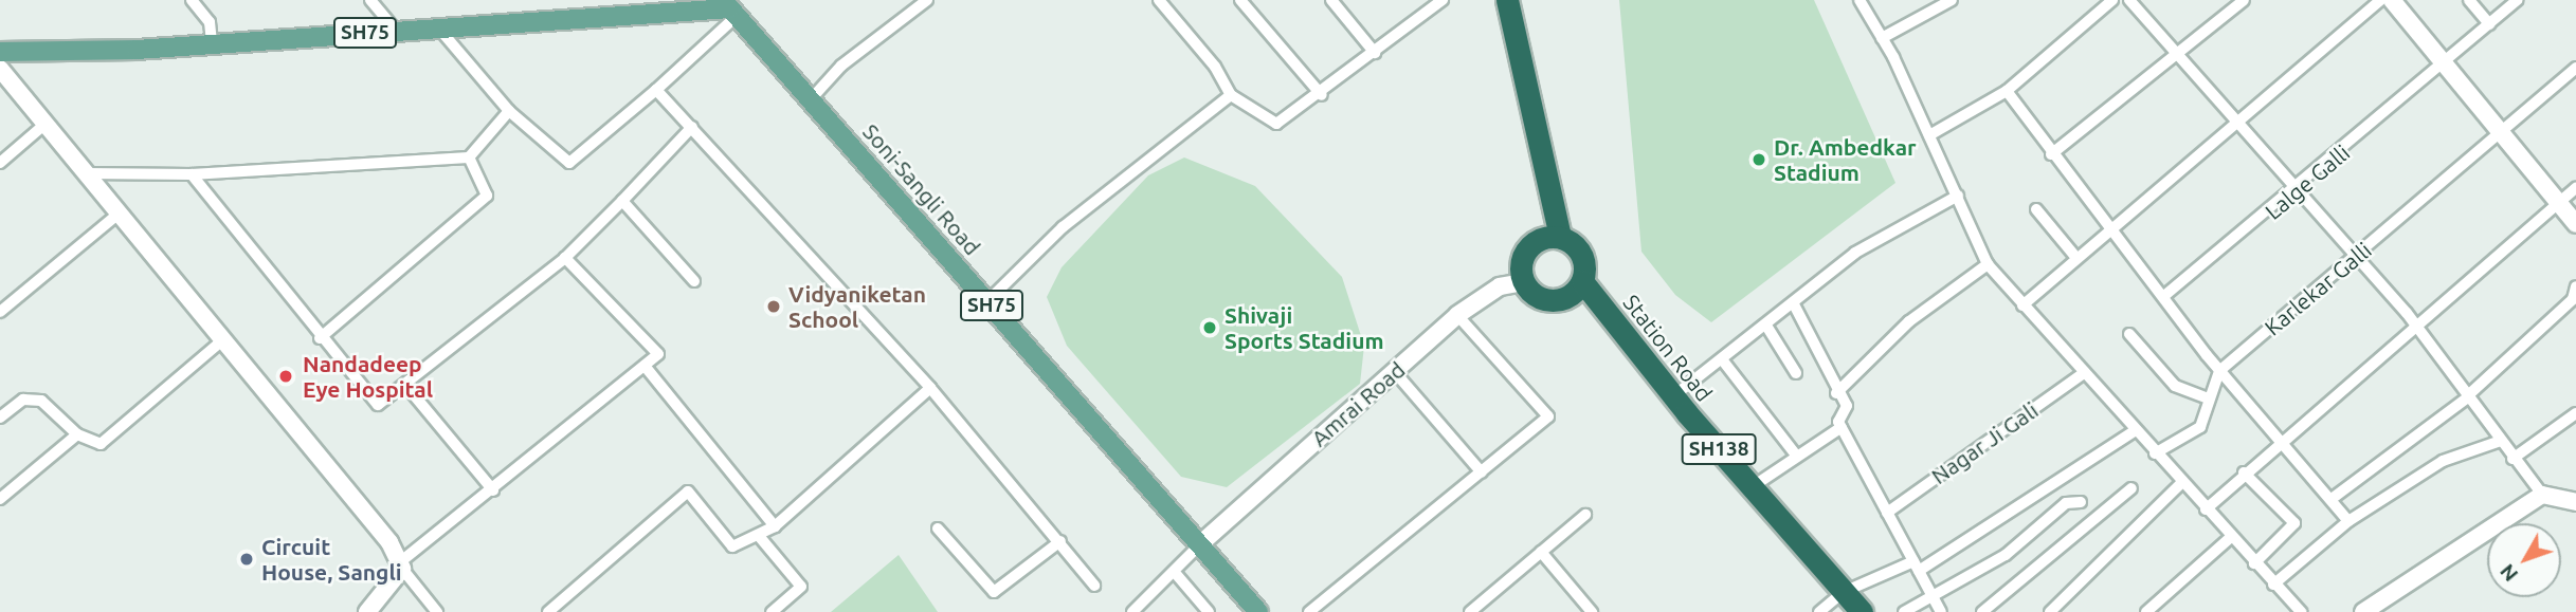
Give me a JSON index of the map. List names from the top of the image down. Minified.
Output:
{"streets":{"highway":["Station Road","SH138"],"main road":["SH75","Soni-Sangli Road"],"street":["Lalge Galli","Karlekar Galli","Amrai Road","Nagar Ji Gali"]},"crossings":[["SH75","Soni-Sangli Road"],["Soni-Sangli Road","Amrai Road"],["Station Road","Amrai Road"]],"places":["Dr. Ambedkar Stadium","Vidyaniketan School","Shivaji Sports Stadium","Nandadeep Eye Hospital","Circuit House, Sangli"],"north":"bottom left"}
